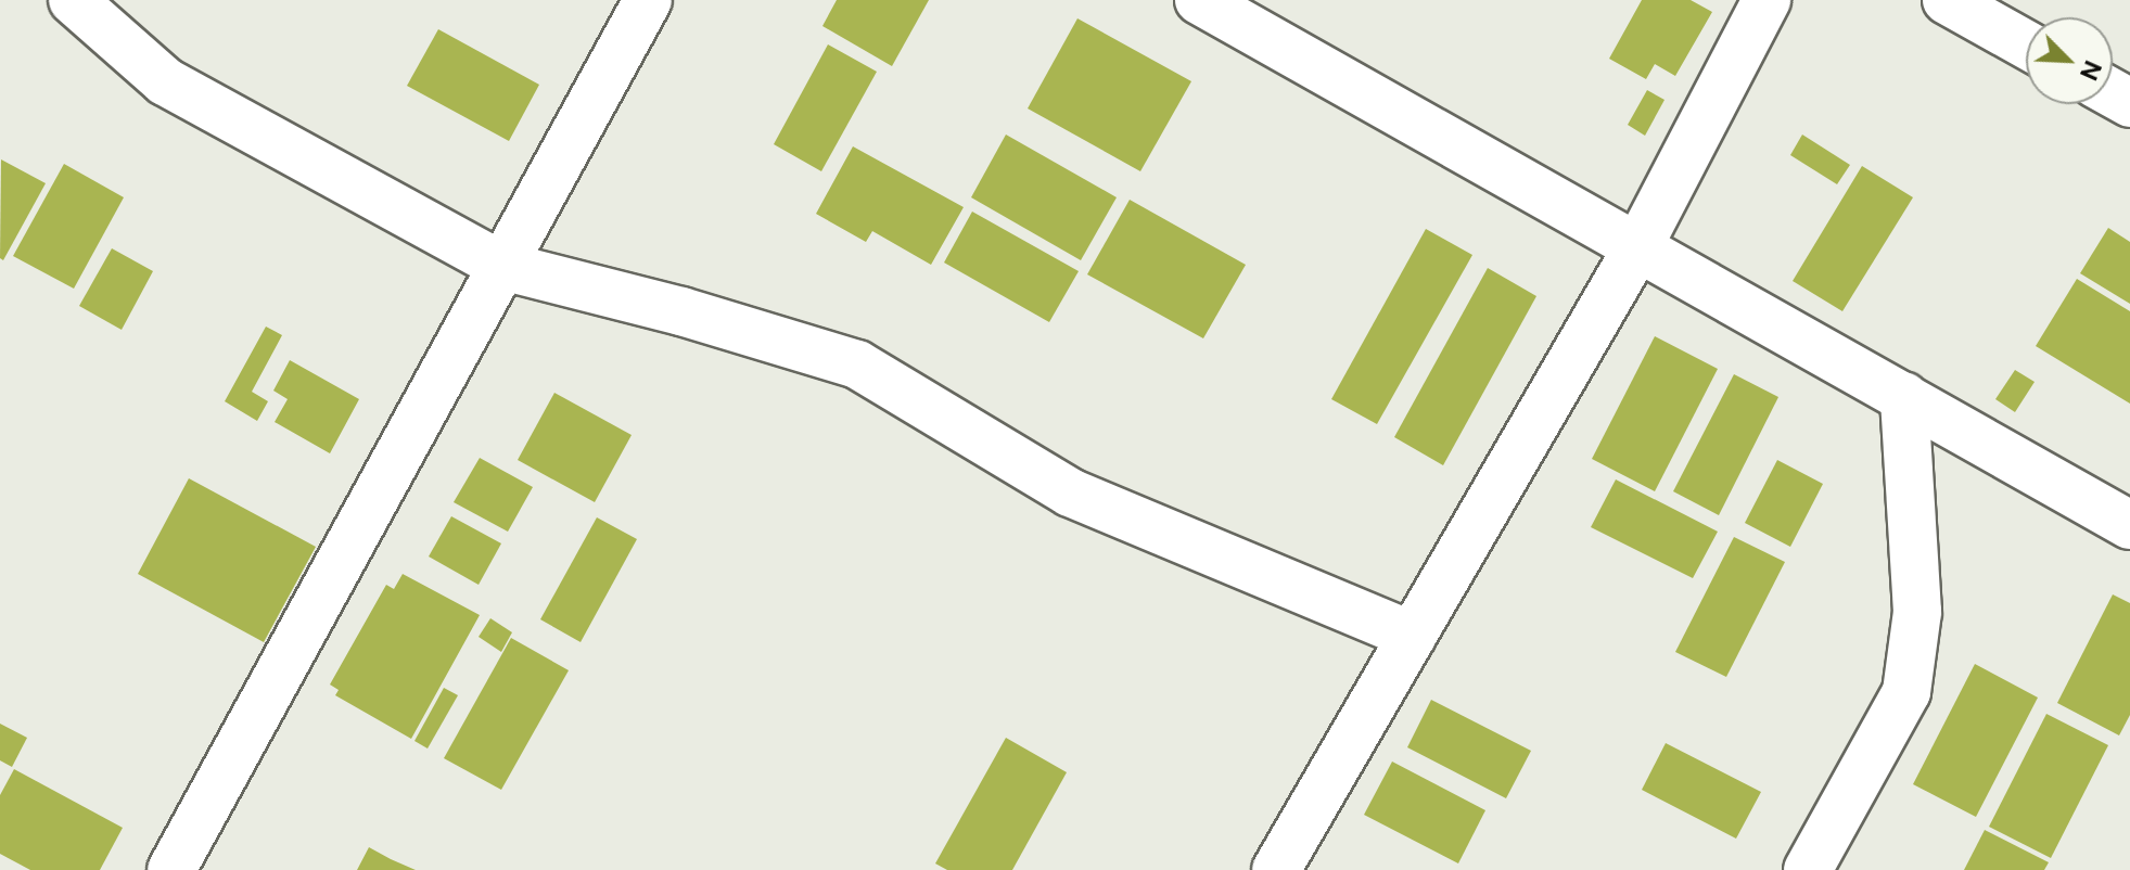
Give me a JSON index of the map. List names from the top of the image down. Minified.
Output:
{"north":"bottom right"}
